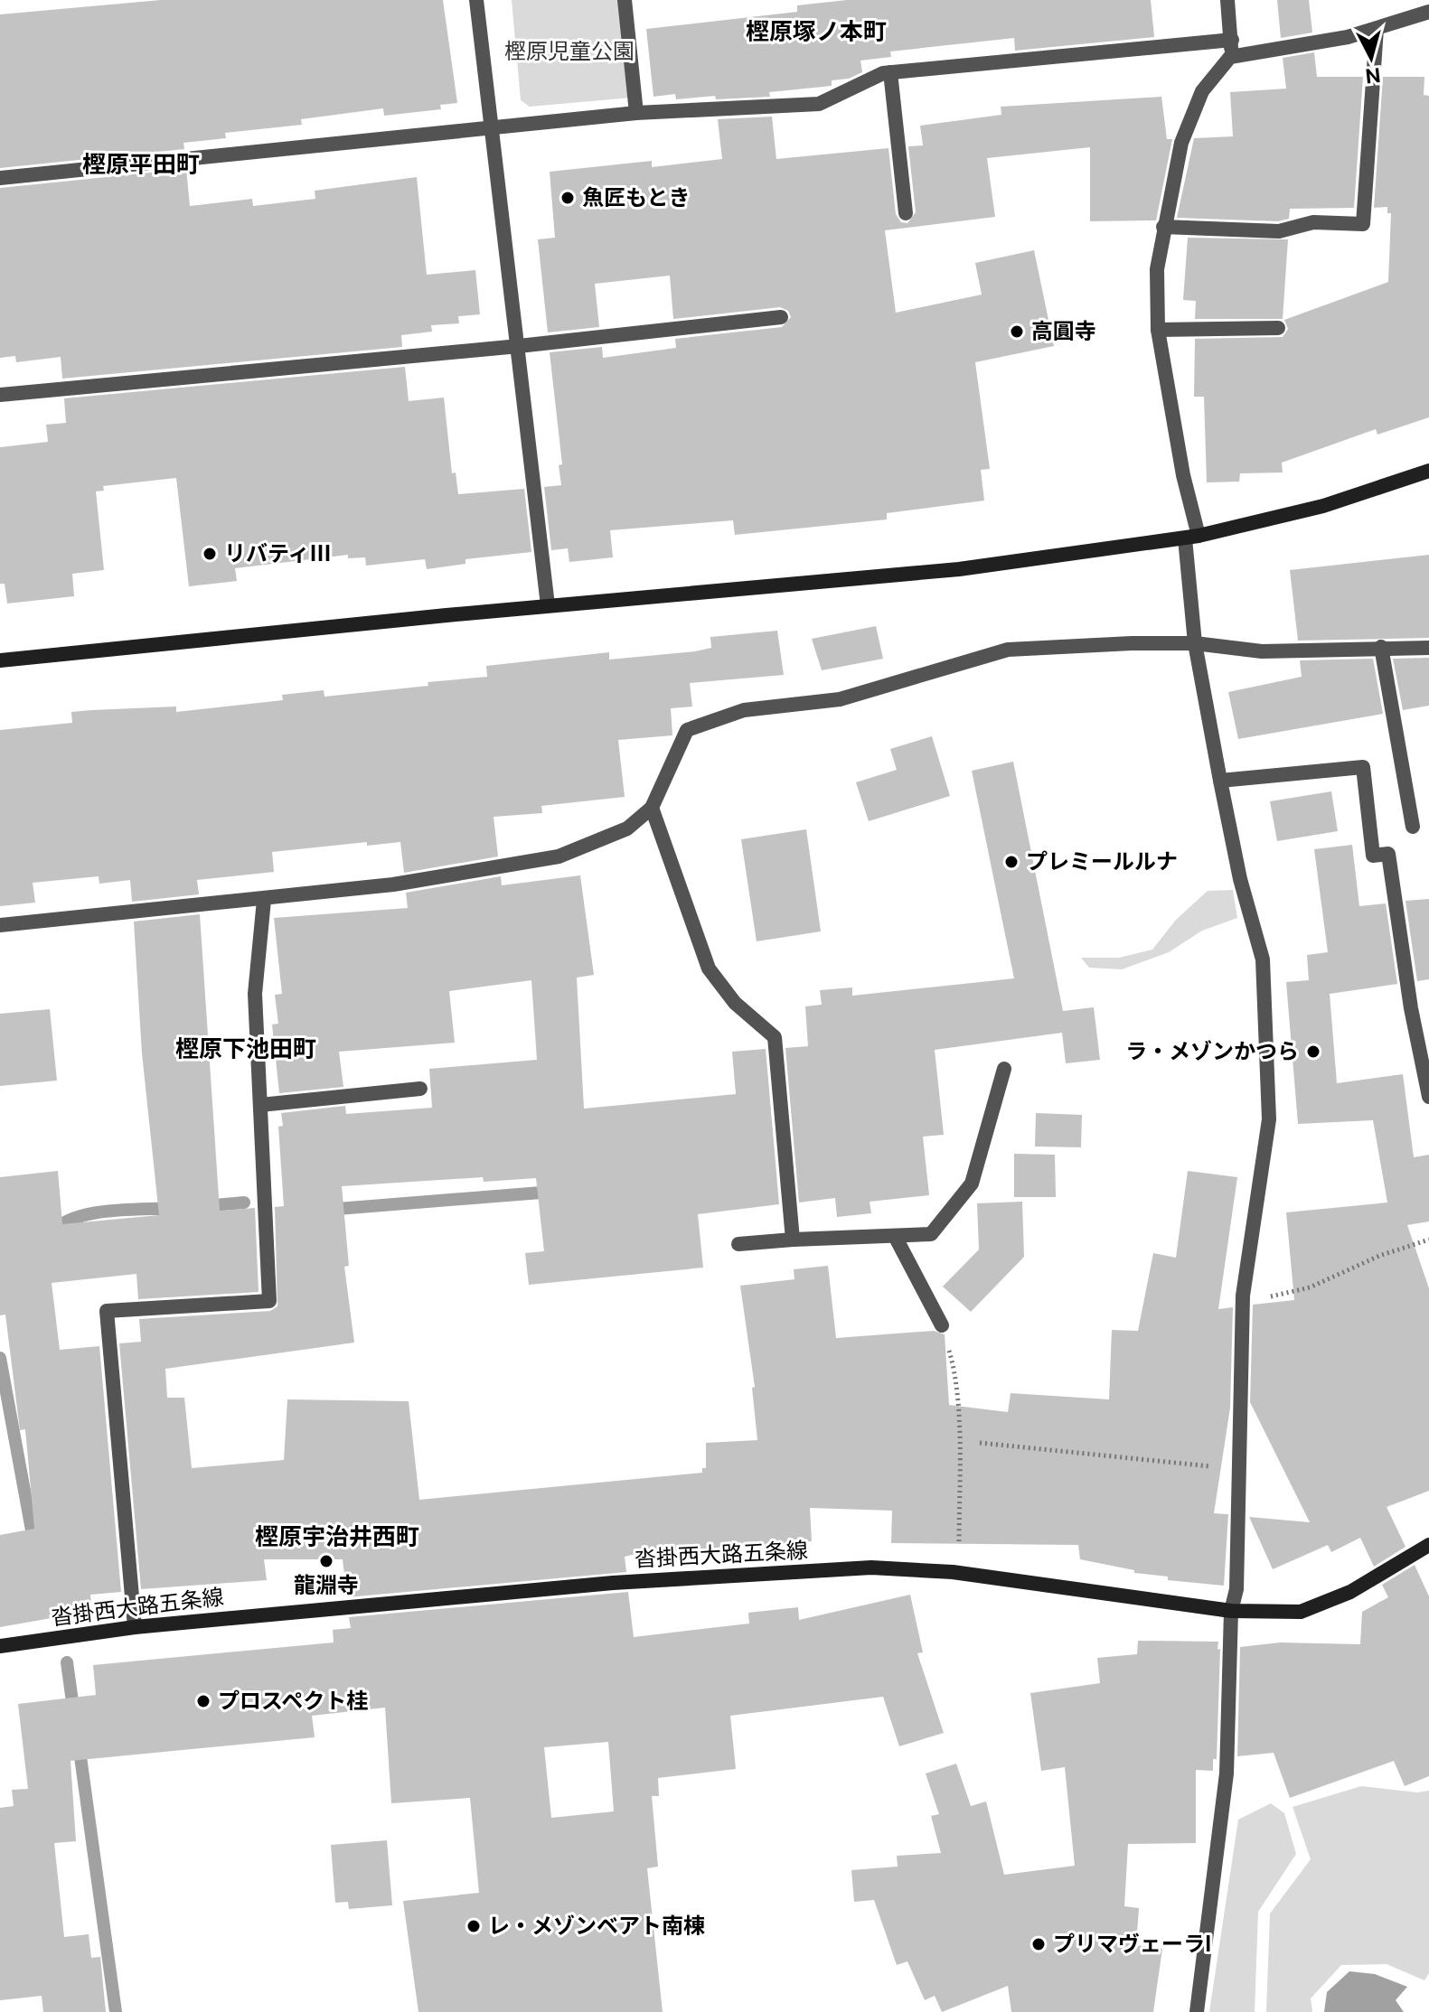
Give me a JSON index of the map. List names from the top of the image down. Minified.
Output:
{"streets":{"main road":["沓掛西大路五条線"]},"districts":["樫原塚ノ本町","樫原平田町","樫原下池田町","樫原宇治井西町"],"parks":["樫原児童公園"],"places":["魚匠もとき","高圓寺","リバティⅢ","プレミールルナ","ラ・メゾンかつら","龍淵寺","プロスペクト桂","レ・メゾンベアト南棟","プリマヴェーラI"],"north":"bottom"}
